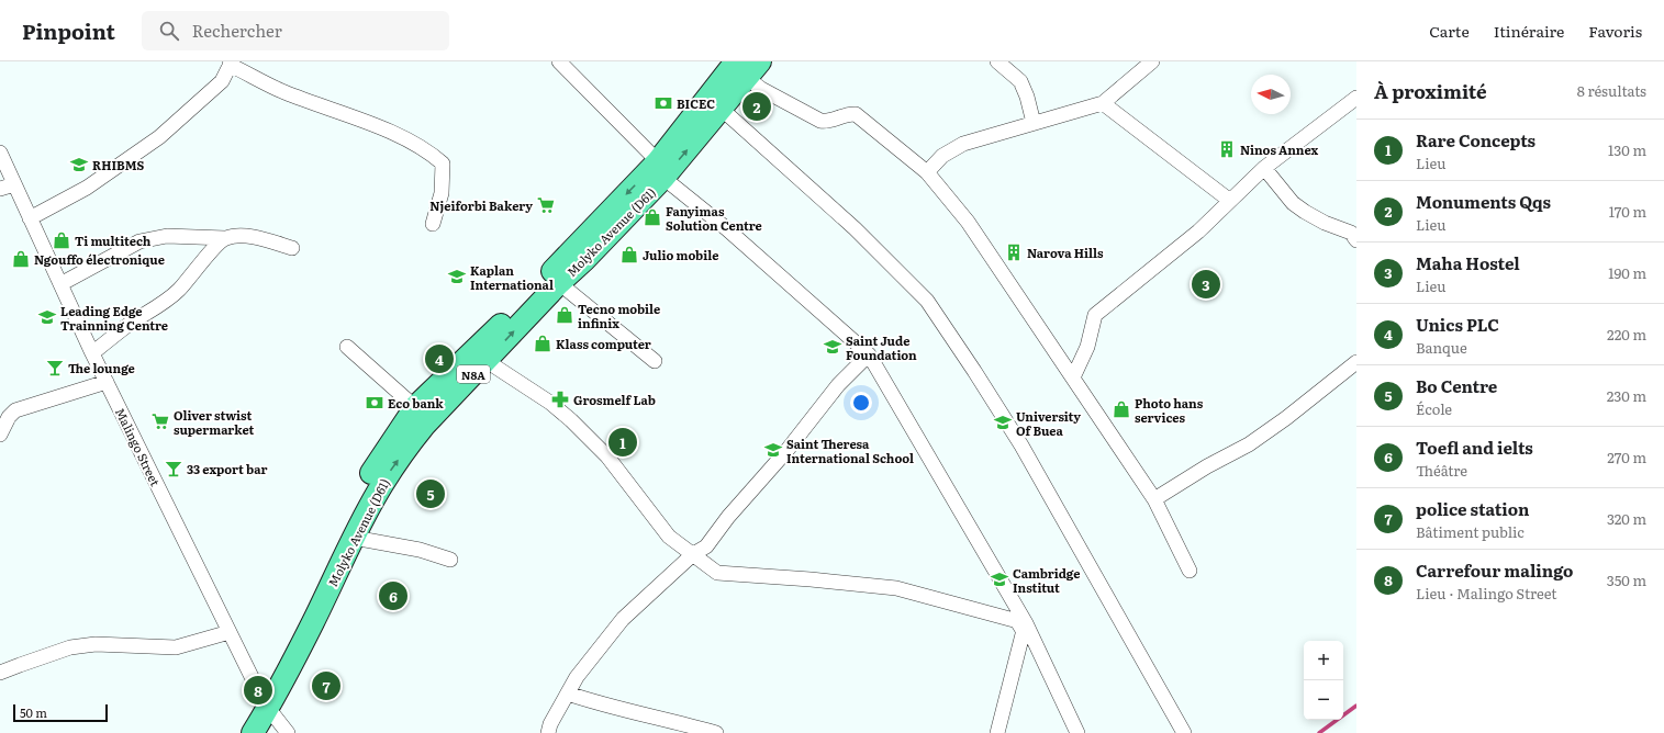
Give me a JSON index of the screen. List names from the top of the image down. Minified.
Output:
{"streets":{"highway":["Molyko Avenue (D61)","N8A"],"street":["Malingo Street"]},"crossings":[["Molyko Avenue (D61)","Malingo Street"]],"places":{"bank":["BICEC","Eco bank"],"building":["Ninos Annex","Narova Hills"],"school or university":["RHIBMS","Kaplan International","Leading Edge Trainning Centre","Saint Jude Foundation","University Of Buea","Saint Theresa International School","Cambridge Institut"],"supermarket":["Njeiforbi Bakery","Oliver stwist supermarket"],"shop":["Fanyimas Solution Centre","Ti multitech","Julio mobile","Ngouffo électronique","Tecno mobile infinix","Klass computer","Photo hans services"],"bar":["The lounge","33 export bar"],"pharmacy":["Grosmelf Lab"]},"scale_bar":"50 m","north":"left","page":{"header":"Pinpoint","search":"Rechercher","nav":["Carte","Itinéraire","Favoris"],"heading":["À proximité","8 résultats"],"pins":["2","3","4","1","5","6","7","8"],"list":[{"mark":"1","name":"Rare Concepts","note":"Lieu","value":"130 m"},{"mark":"2","name":"Monuments Qqs","note":"Lieu","value":"170 m"},{"mark":"3","name":"Maha Hostel","note":"Lieu","value":"190 m"},{"mark":"4","name":"Unics PLC","note":"Banque","value":"220 m"},{"mark":"5","name":"Bo Centre","note":"École","value":"230 m"},{"mark":"6","name":"Toefl and ielts","note":"Théâtre","value":"270 m"},{"mark":"7","name":"police station","note":"Bâtiment public","value":"320 m"},{"mark":"8","name":"Carrefour malingo","note":"Lieu · Malingo Street","value":"350 m"}],"map_buttons":["+","−"],"scale":"50 m"}}
